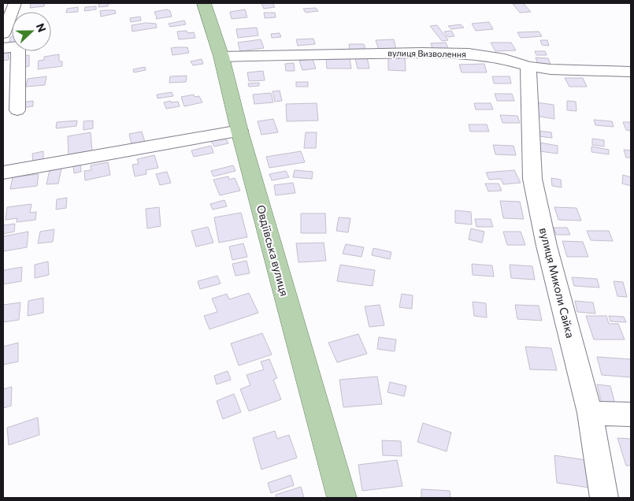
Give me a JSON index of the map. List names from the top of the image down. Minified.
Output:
{"streets":{"main road":["Овдіївська вулиця"],"street":["вулиця Визволення","вулиця Миколи Сайка"]},"crossings":[["вулиця Визволення","Овдіївська вулиця"],["вулиця Визволення","вулиця Миколи Сайка"]],"north":"right"}
